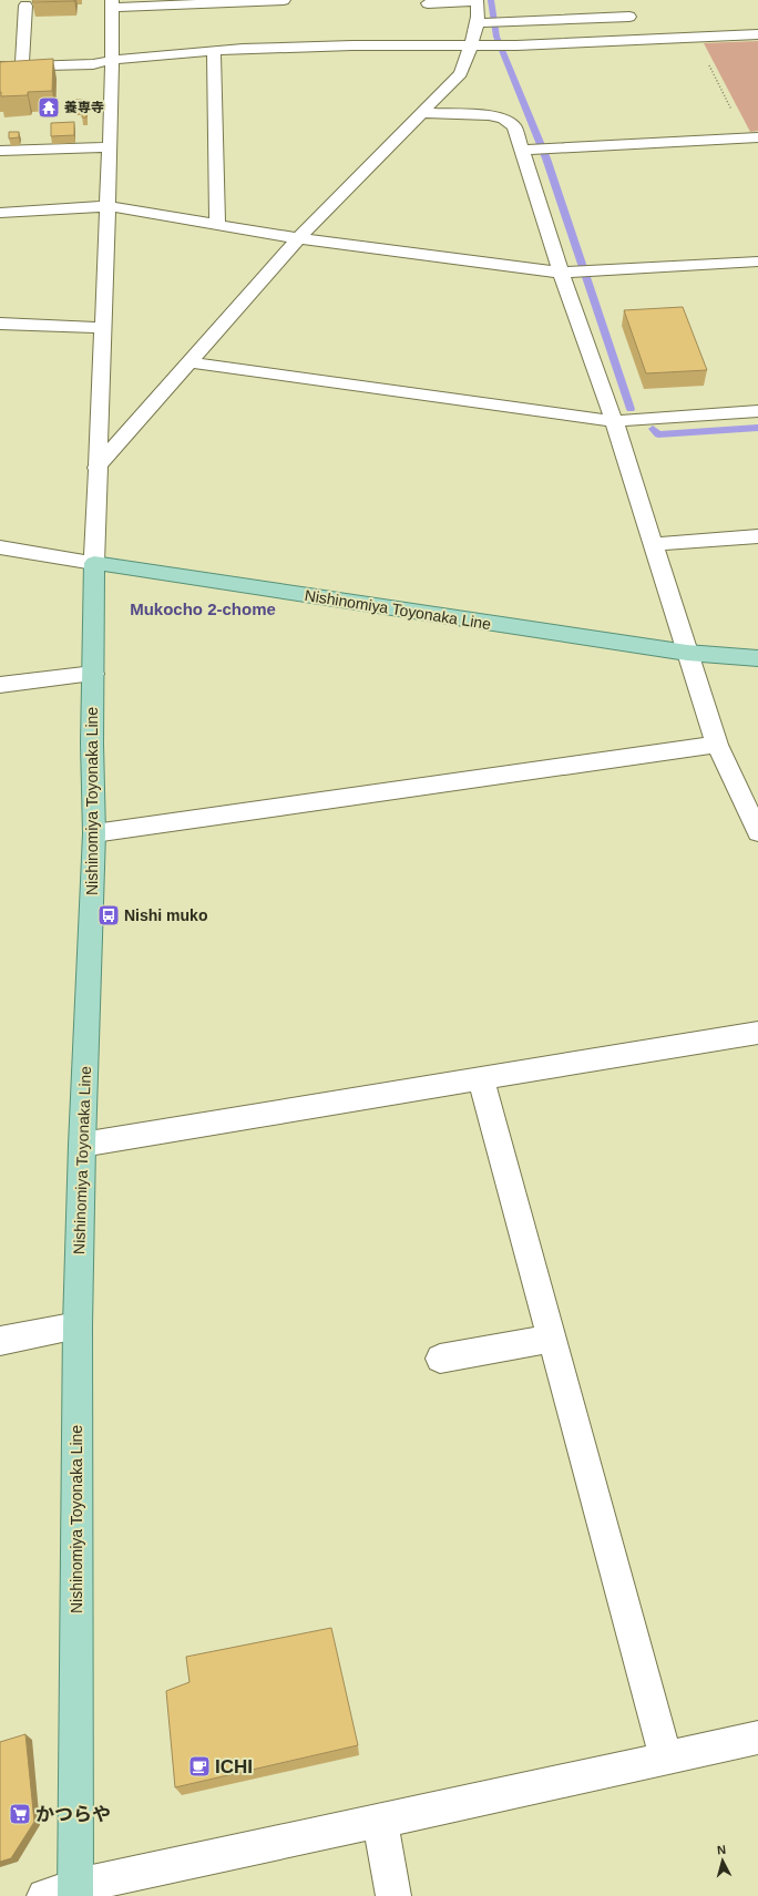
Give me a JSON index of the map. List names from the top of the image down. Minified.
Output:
{"streets":{"main road":["Nishinomiya Toyonaka Line"]},"districts":["Mukocho 2-chome"],"places":{"temple":["養専寺"],"bus stop":["Nishi muko"],"cafe":["ICHI"],"supermarket":["かつらや"]},"north":"top"}
